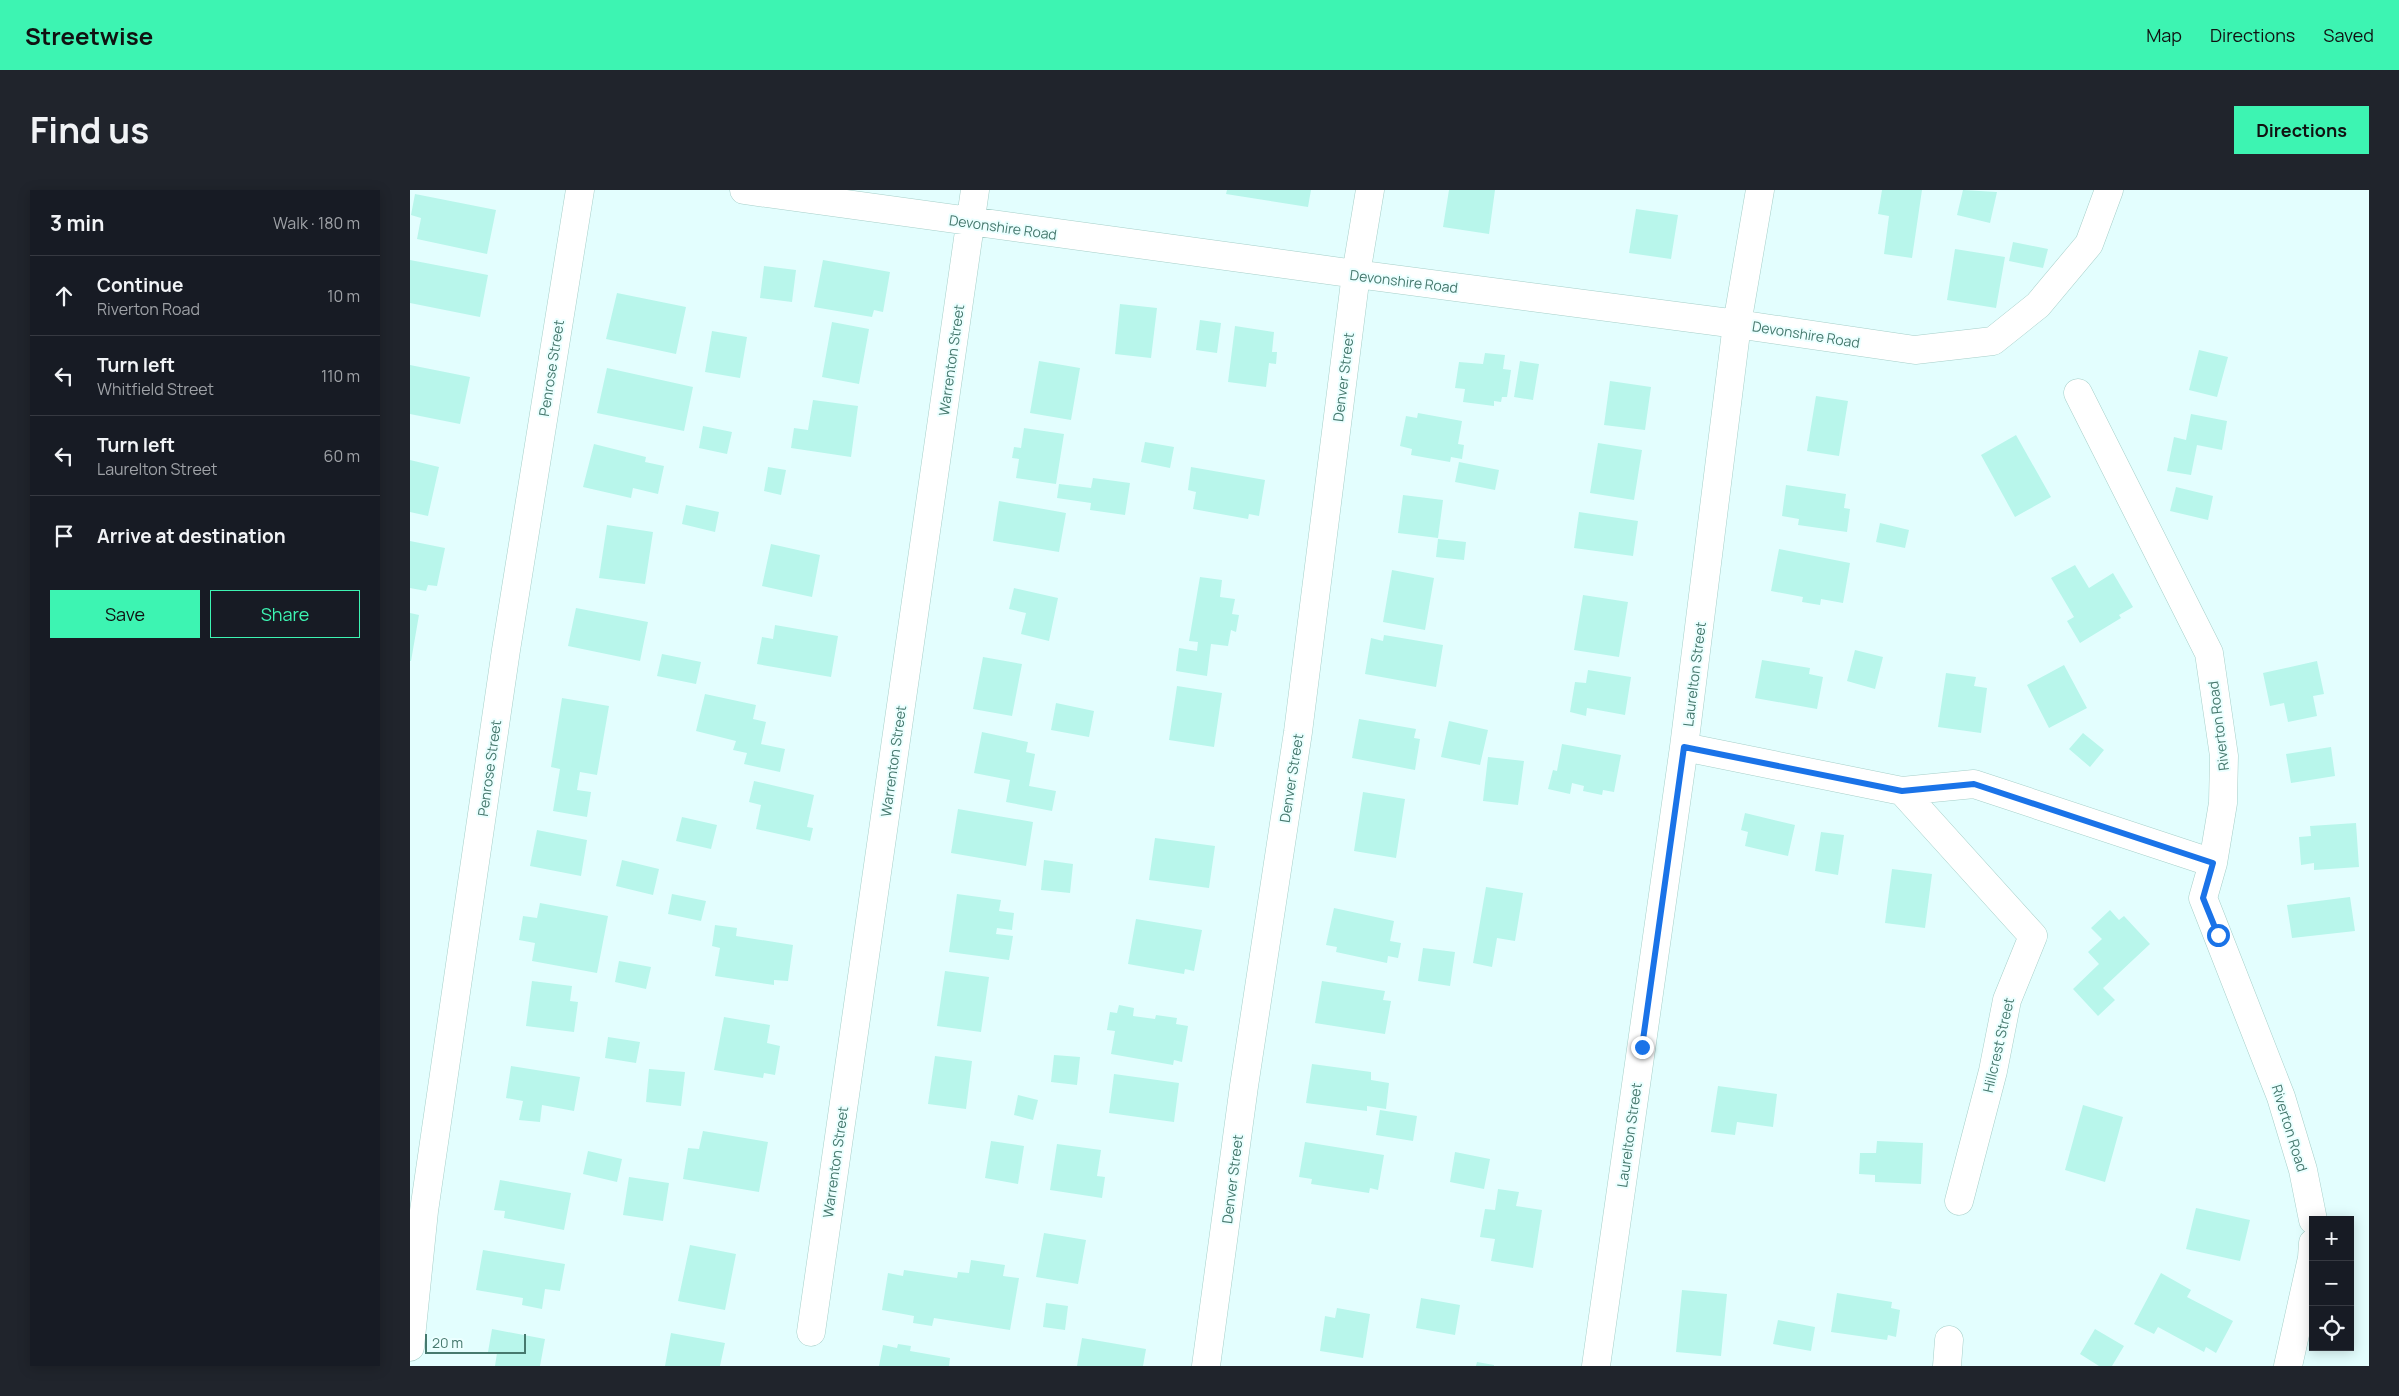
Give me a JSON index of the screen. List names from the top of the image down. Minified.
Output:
{"streets":{"street":["Devonshire Road","Warrenton Street","Penrose Street","Denver Street","Laurelton Street","Riverton Road","Hillcrest Street"]},"crossings":[["Devonshire Road","Warrenton Street"],["Devonshire Road","Denver Street"],["Devonshire Road","Laurelton Street"]],"scale_bar":"20 m","page":{"header":"Streetwise","nav":["Map","Directions","Saved"],"title":"Find us","buttons":["Directions",["Save","Share"]],"heading":["3 min","Walk · 180 m"],"list":[["Continue","Riverton Road","10 m"],["Turn left","Whitfield Street","110 m"],["Turn left","Laurelton Street","60 m"],"Arrive at destination"],"map_buttons":["+","−"],"scale":"20 m"}}
